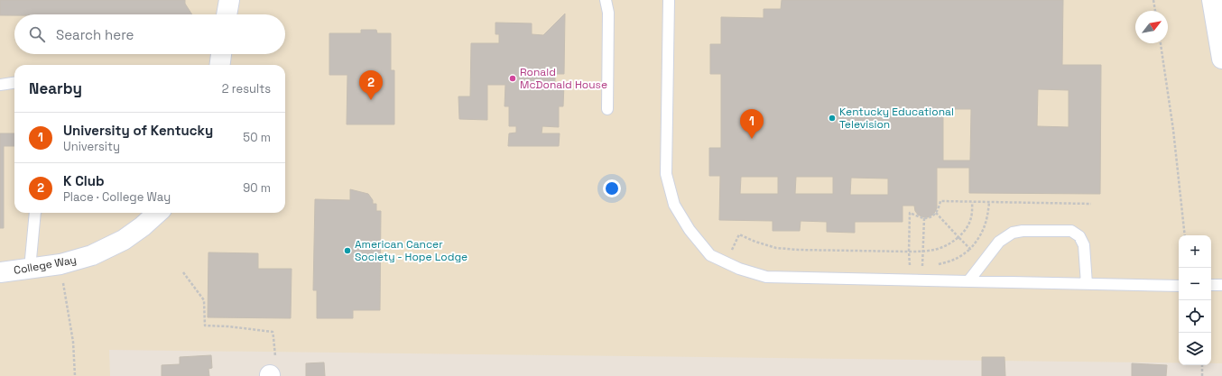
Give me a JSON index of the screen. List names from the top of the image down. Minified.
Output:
{"streets":{"street":["College Way"]},"places":["Ronald McDonald House","Kentucky Educational Television","American Cancer Society - Hope Lodge"],"north":"top right","page":{"search":"Search here","heading":["Nearby","2 results"],"pins":["2","1"],"list":[{"mark":"1","name":"University of Kentucky","note":"University","value":"50 m"},{"mark":"2","name":"K Club","note":"Place · College Way","value":"90 m"}],"map_buttons":["+","−"]}}
